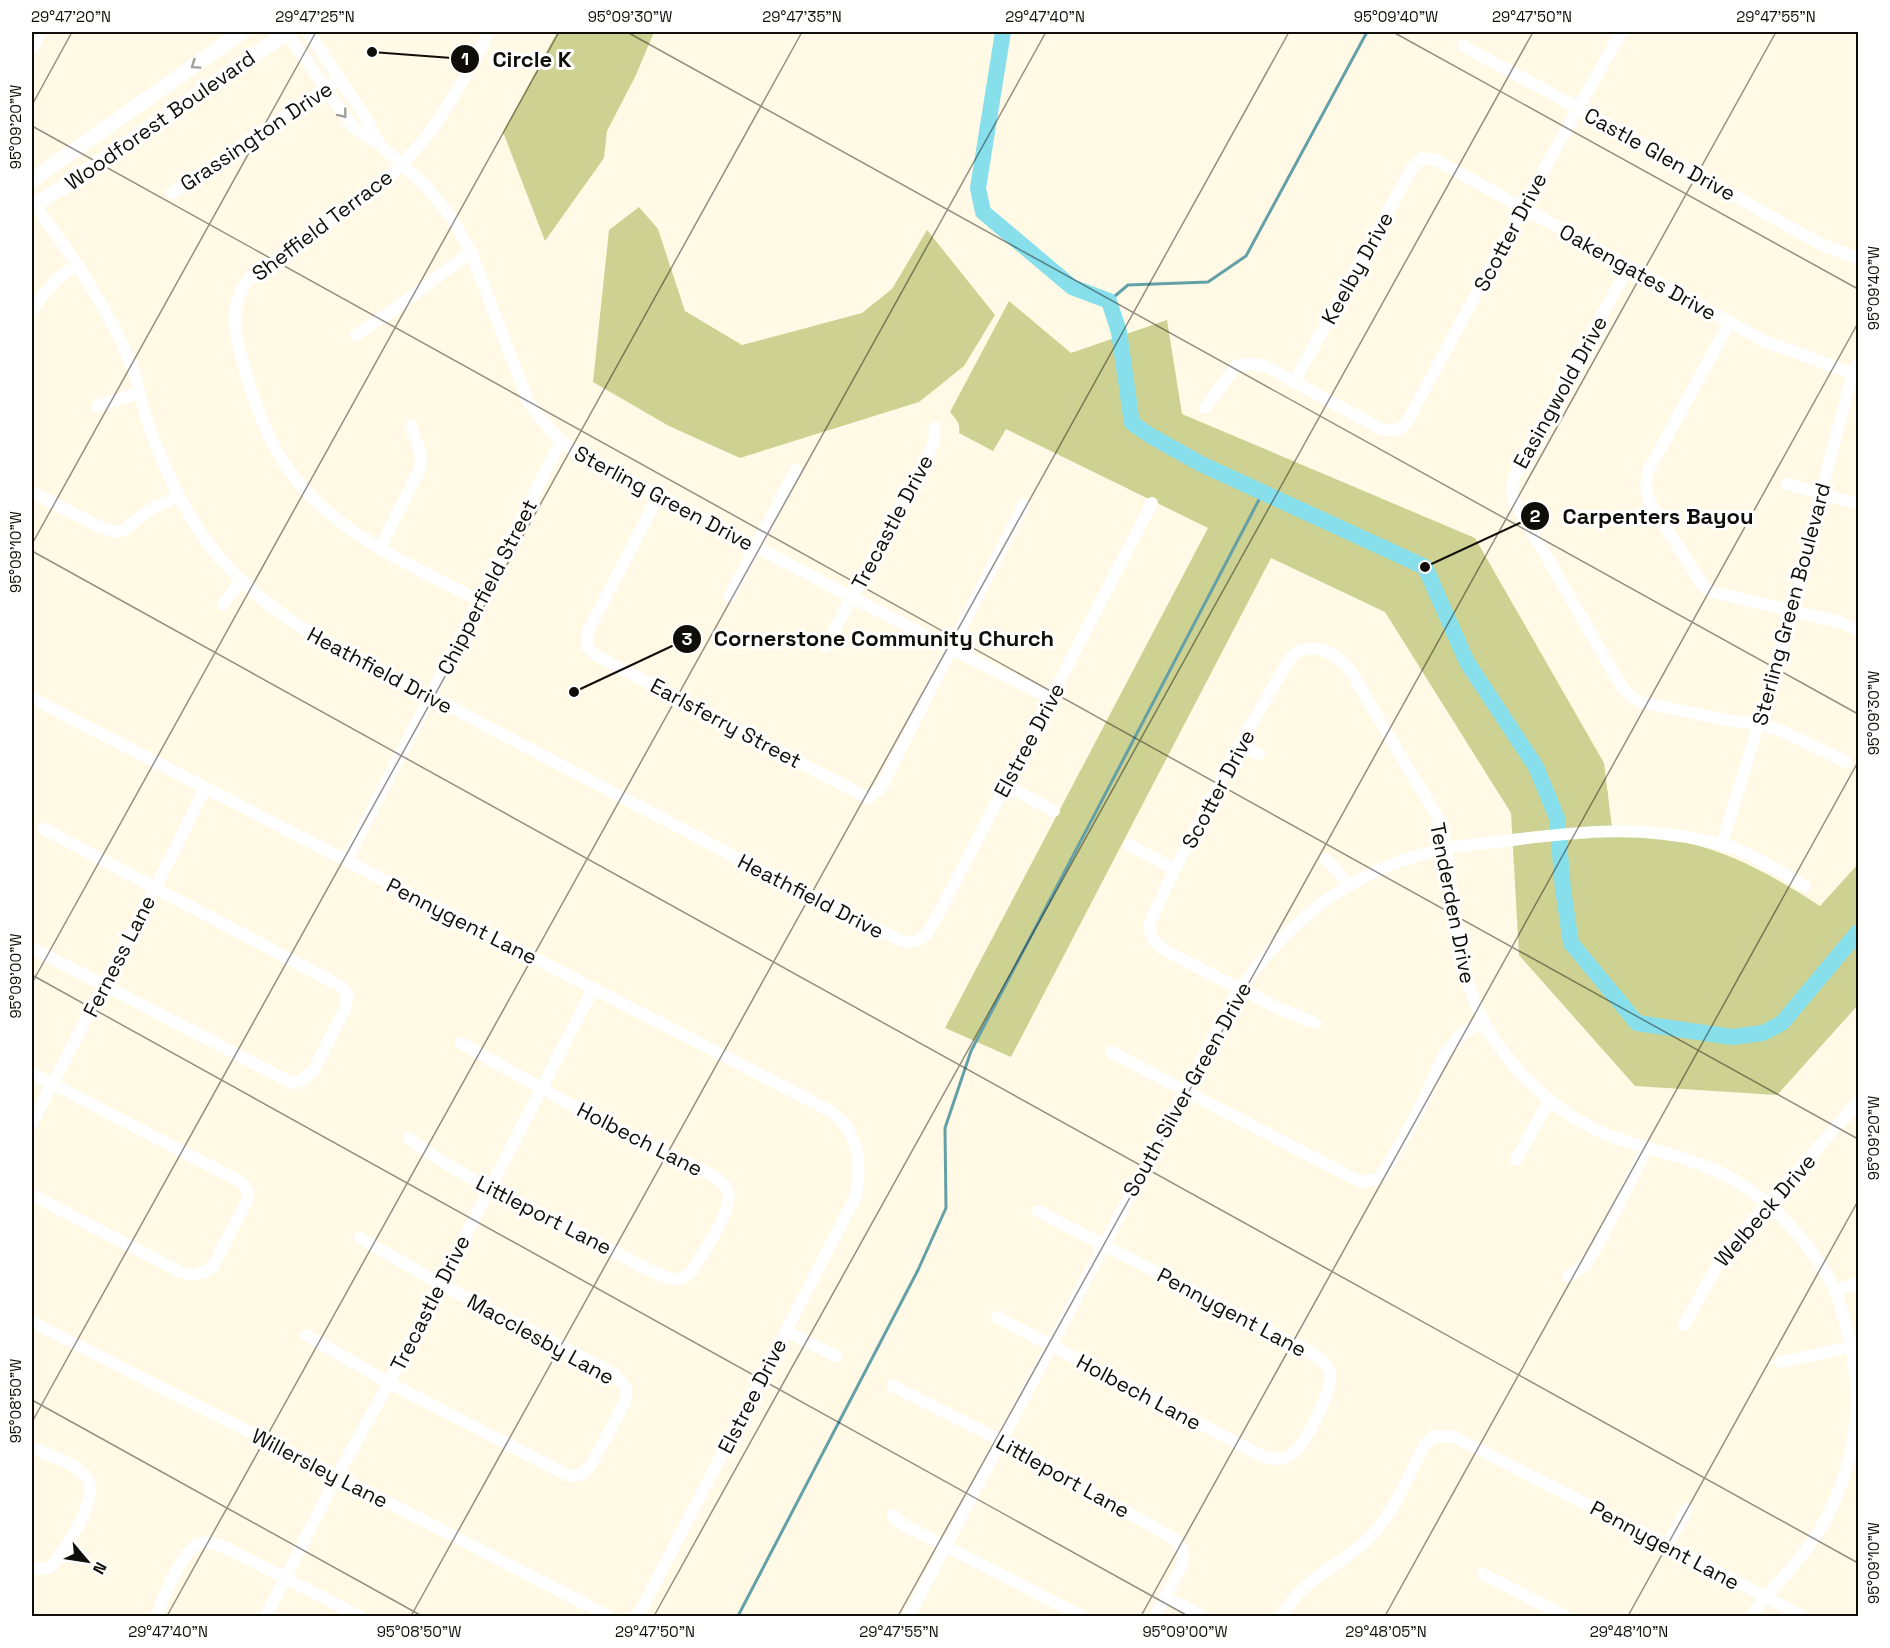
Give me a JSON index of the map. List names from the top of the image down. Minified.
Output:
{"streets":{"main road":["Woodforest Boulevard"],"street":["Grassington Drive","Castle Glen Drive","Sheffield Terrace","Scotter Drive","Keelby Drive","Oakengates Drive","Easingwold Drive","Sterling Green Drive","Trecastle Drive","Chipperfield Street","Sterling Green Boulevard","Heathfield Drive","Earlsferry Street","Elstree Drive","Tenderden Drive","Pennygent Lane","Ferness Lane","South Silver Green Drive","Holbech Lane","Welbeck Drive","Littleport Lane","Macclesby Lane","Willersley Lane"]},"crossings":[["Woodforest Boulevard","Sterling Green Drive"],["Woodforest Boulevard","Heathfield Drive"],["Grassington Drive","Sterling Green Drive"],["Castle Glen Drive","Scotter Drive"],["Sheffield Terrace","Sterling Green Drive"],["Scotter Drive","Keelby Drive"],["Scotter Drive","Oakengates Drive"],["Scotter Drive","Tenderden Drive"],["Scotter Drive","South Silver Green Drive"],["Keelby Drive","Oakengates Drive"],["Oakengates Drive","Easingwold Drive"],["Oakengates Drive","Sterling Green Boulevard"],["Easingwold Drive","Sterling Green Boulevard"],["Sterling Green Drive","Trecastle Drive"],["Sterling Green Drive","Chipperfield Street"],["Sterling Green Drive","Earlsferry Street"],["Sterling Green Drive","Elstree Drive"],["Trecastle Drive","Pennygent Lane"],["Trecastle Drive","Holbech Lane"],["Trecastle Drive","Littleport Lane"],["Trecastle Drive","Macclesby Lane"],["Trecastle Drive","Willersley Lane"],["Chipperfield Street","Heathfield Drive"],["Chipperfield Street","Pennygent Lane"],["Sterling Green Boulevard","South Silver Green Drive"],["Heathfield Drive","Elstree Drive"],["Elstree Drive","Pennygent Lane"],["Tenderden Drive","Pennygent Lane"],["Tenderden Drive","South Silver Green Drive"],["Tenderden Drive","Welbeck Drive"],["Pennygent Lane","Ferness Lane"],["Pennygent Lane","South Silver Green Drive"],["Pennygent Lane","Holbech Lane"],["South Silver Green Drive","Holbech Lane"],["South Silver Green Drive","Littleport Lane"],["Holbech Lane","Littleport Lane"]],"places":["Circle K","Carpenters Bayou","Cornerstone Community Church"],"north":"bottom right","coordinates":["29°47'20\"N","29°47'25\"N","95°09'30\"W","29°47'35\"N","29°47'40\"N","95°09'40\"W","29°47'50\"N","29°47'55\"N","95°09'20\"W","95°09'10\"W","95°09'00\"W","95°08'50\"W","29°48'05\"N","29°48'10\"N"]}
